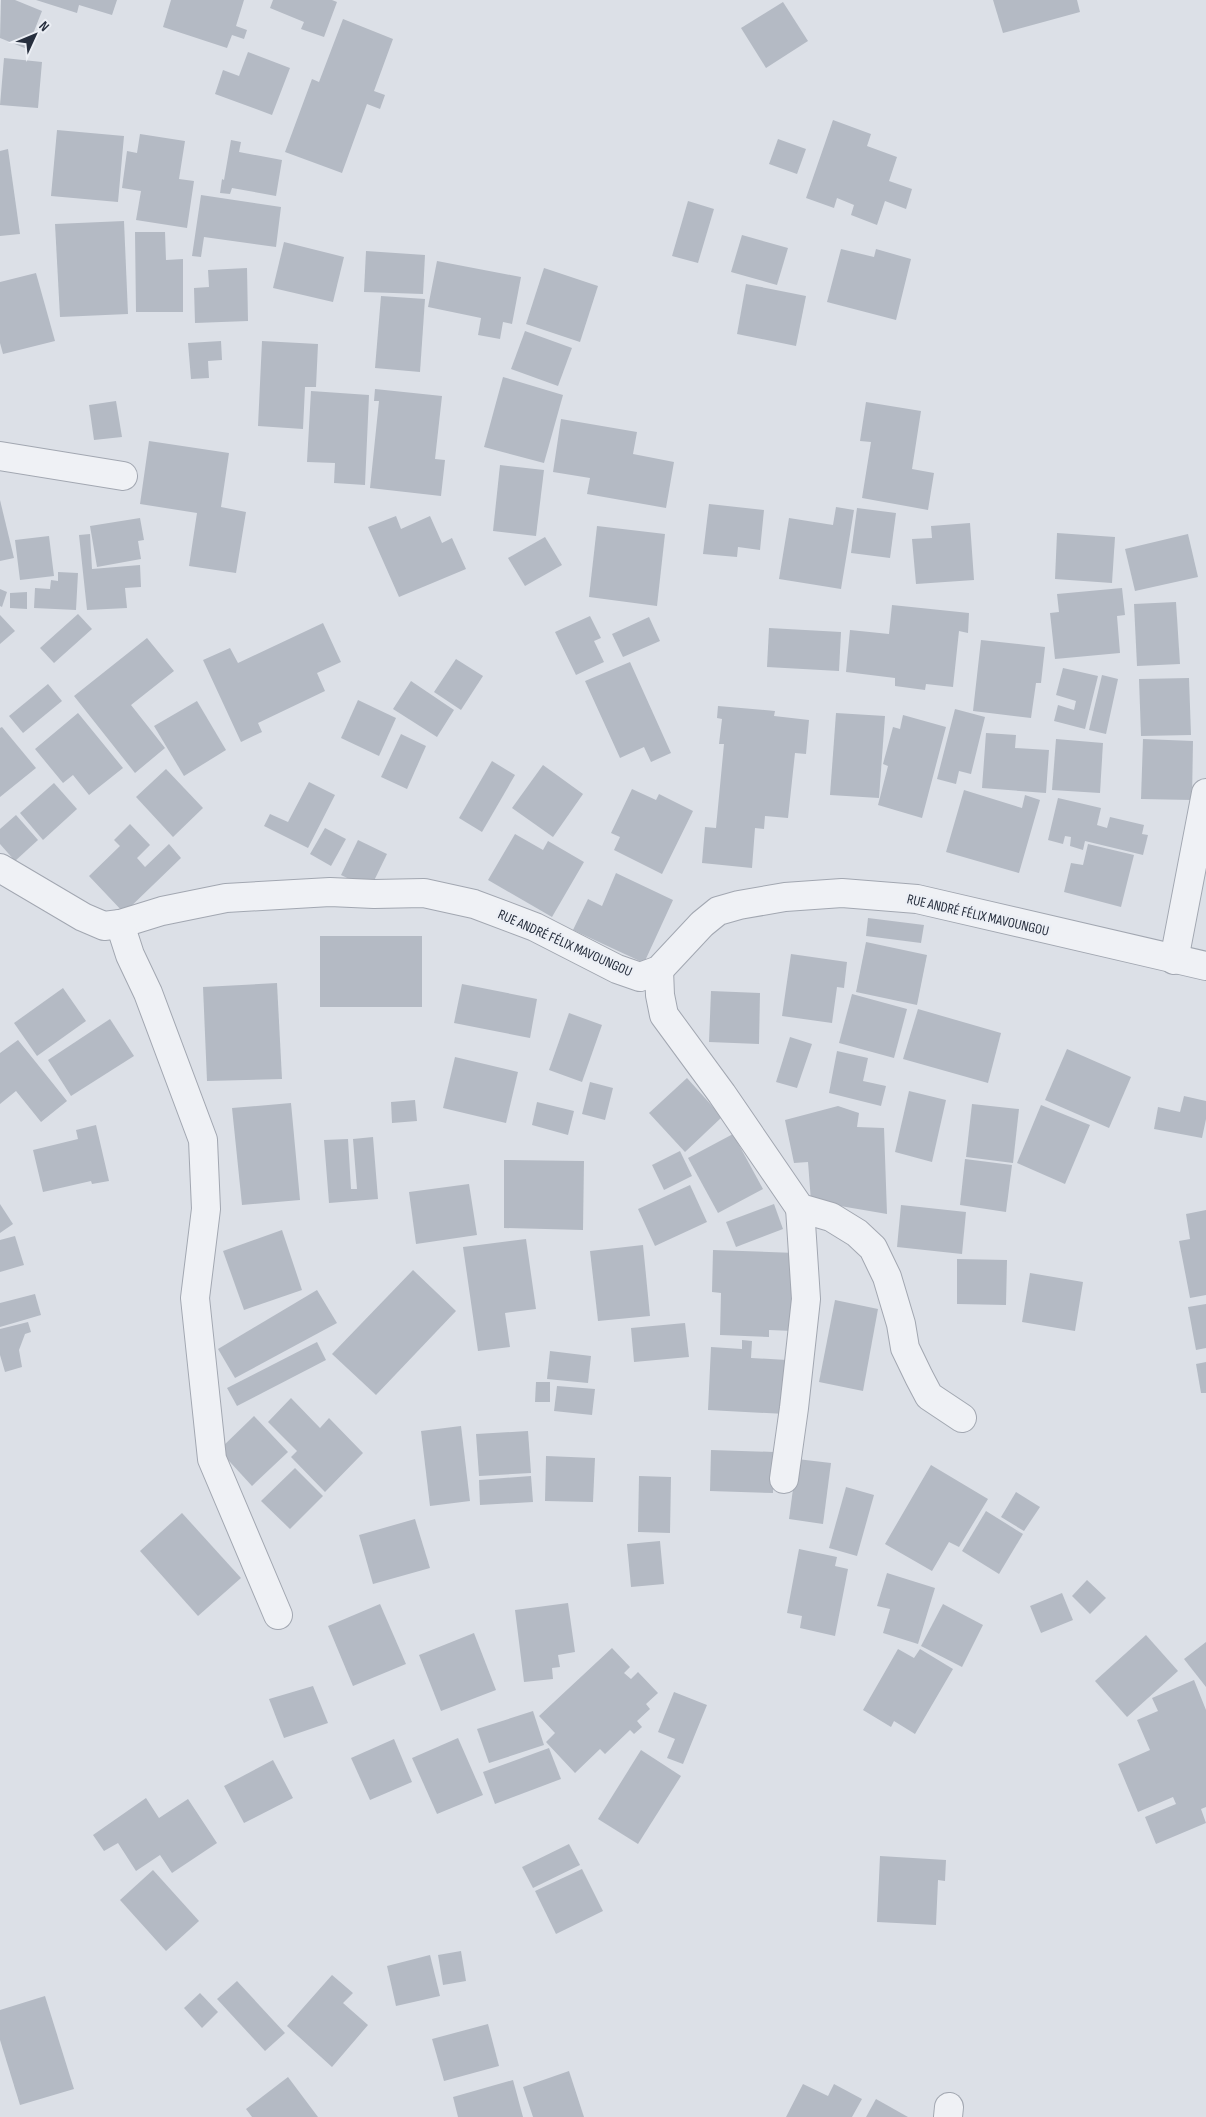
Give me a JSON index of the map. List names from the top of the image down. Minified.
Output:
{"streets":{"street":["RUE ANDRÉ FÉLIX MAVOUNGOU"]},"north":"top right"}
